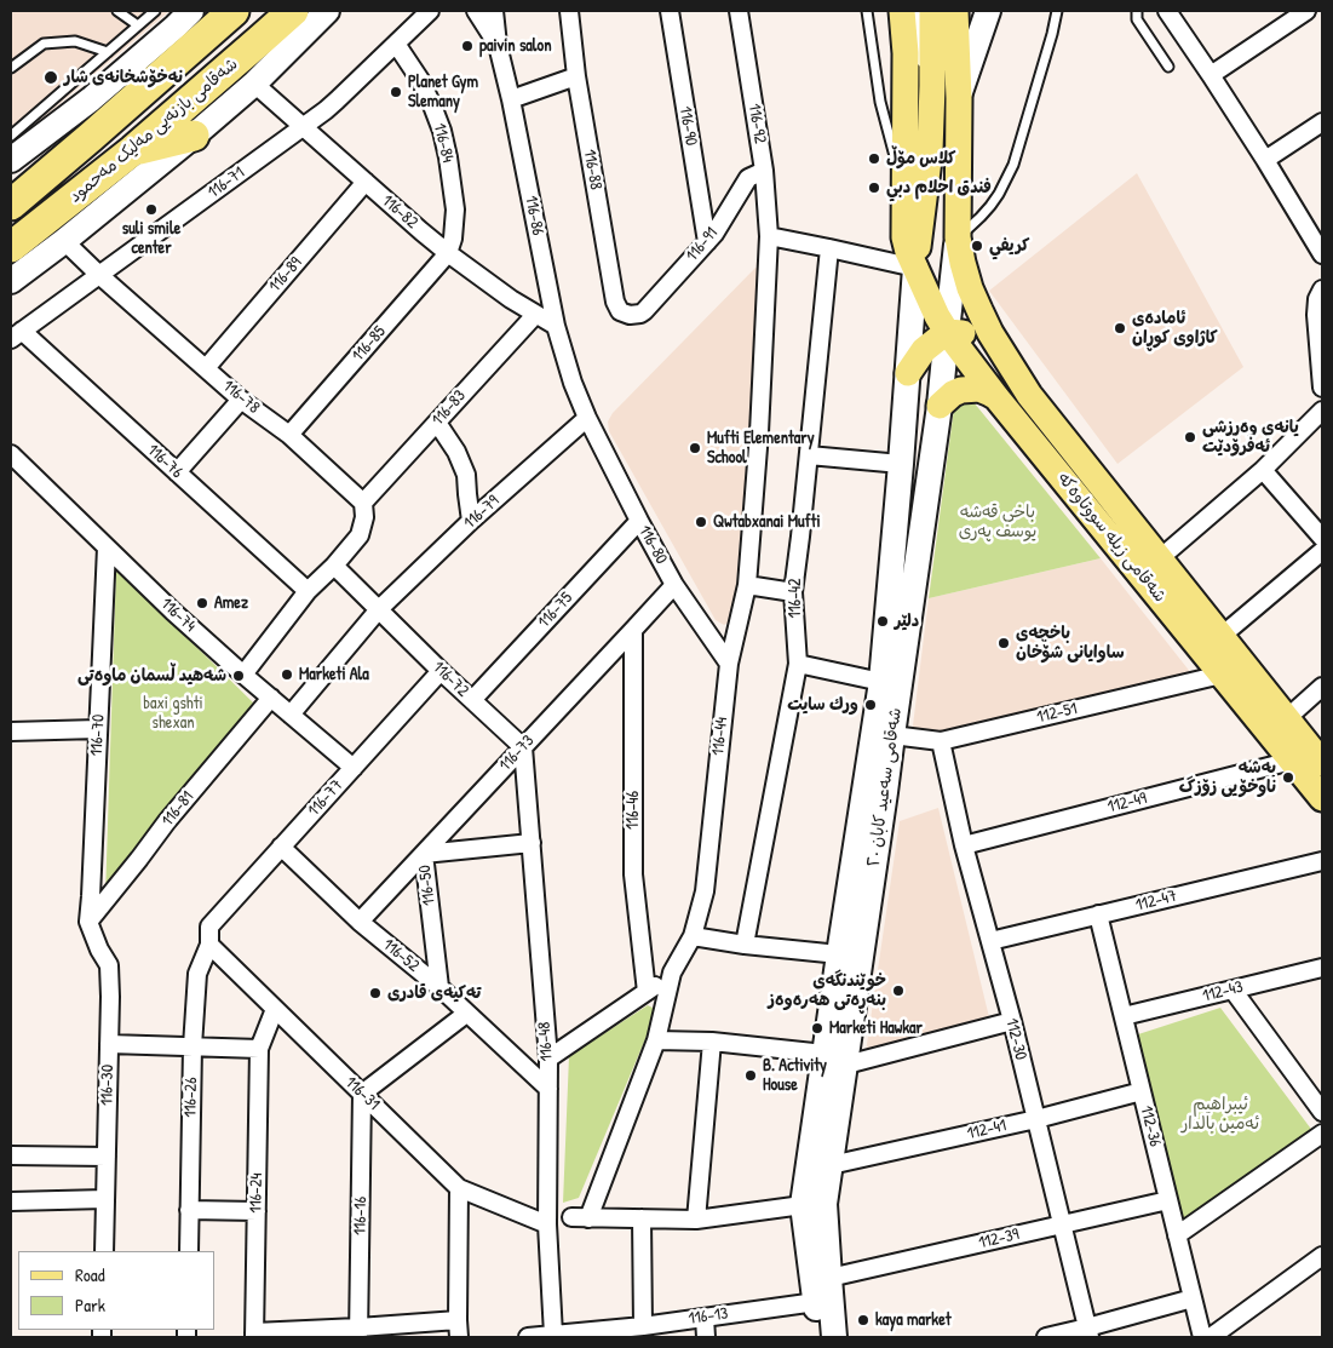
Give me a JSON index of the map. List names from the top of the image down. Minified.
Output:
{"streets":{"highway":["شەقامی بازنەیی مەلیک مەحمود"],"main road":["شەقامی زیلە سووتاوەکە","شەقامی سەعید کابان ٢٠"],"street":["116-92","116-90","116-84","116-88","116-71","116-82","116-86","116-91","116-89","116-85","116-78","116-83","116-76","116-79","116-80","116-42","116-75","116-74","116-72","112-51","116-70","116-44","116-73","116-77","112-49","116-81","116-46","116-50","112-47","116-52","112-43","112-30","116-48","116-30","116-31","116-26","112-36","112-41","116-24","116-16","112-39","116-13"]},"crossings":[["116-92","116-91"],["116-92","116-44"],["116-90","116-91"],["116-84","116-71"],["116-84","116-82"],["116-84","116-85"],["116-88","116-91"],["116-71","116-82"],["116-71","116-78"],["116-71","116-76"],["116-82","116-86"],["116-82","116-89"],["116-82","116-85"],["116-82","116-83"],["116-86","116-79"],["116-86","116-80"],["116-89","116-78"],["116-85","116-78"],["116-78","116-83"],["116-79","116-80"],["116-79","116-74"],["116-79","116-72"],["شەقامی زیلە سووتاوەکە","112-51"],["شەقامی زیلە سووتاوەکە","شەقامی سەعید کابان ٢٠"],["شەقامی زیلە سووتاوەکە","112-49"],["116-80","116-75"],["116-80","116-44"],["116-80","116-73"],["116-75","116-72"],["116-74","116-70"],["116-74","116-77"],["116-74","116-81"],["116-72","116-73"],["116-72","116-77"],["116-72","116-48"],["112-51","شەقامی سەعید کابان ٢٠"],["112-51","112-30"],["116-70","116-81"],["116-70","116-30"],["116-73","116-46"],["116-73","116-50"],["116-73","116-52"],["116-73","116-48"],["شەقامی سەعید کابان ٢٠","112-41"],["شەقامی سەعید کابان ٢٠","112-39"],["شەقامی سەعید کابان ٢٠","116-13"],["116-77","116-52"],["116-77","116-31"],["116-77","116-26"],["112-49","112-30"],["116-81","116-30"],["116-50","116-52"],["116-50","116-48"],["112-47","112-30"],["112-47","112-36"],["116-52","116-48"],["112-43","112-36"],["112-30","112-41"],["112-30","112-39"],["116-48","116-31"],["116-48","116-13"],["116-31","116-26"],["116-31","116-16"],["112-36","112-41"],["112-36","112-39"]],"parks":["باخی قەشە یوسف پەری","baxi gshti shexan","ئیبراهیم ئەمین بالدار"],"places":["paivin salon","نەخۆشخانەی شار","Planet Gym Slemany","کلاس مۆڵ","فندق احلام دبي","suli smile center","كريفي","ئامادەی کاژاوی کوڕان","یانەی وەرزشی ئەفرۆدێت","Mufti Elementary School","Qwtabxanai Mufti","Amez","دلێر","باخچەی ساوایانی شۆخان","Marketi Ala","شەھید ڵسمان ماوەتی","ورك سايت","بەشە ناوخۆیی زۆزگ","خوێندنگەی بنەڕەتی هەرەوەز","تەکیەی قادری","Marketi Hawkar","B. Activity House","kaya market"],"legend":["Road","Park"]}
